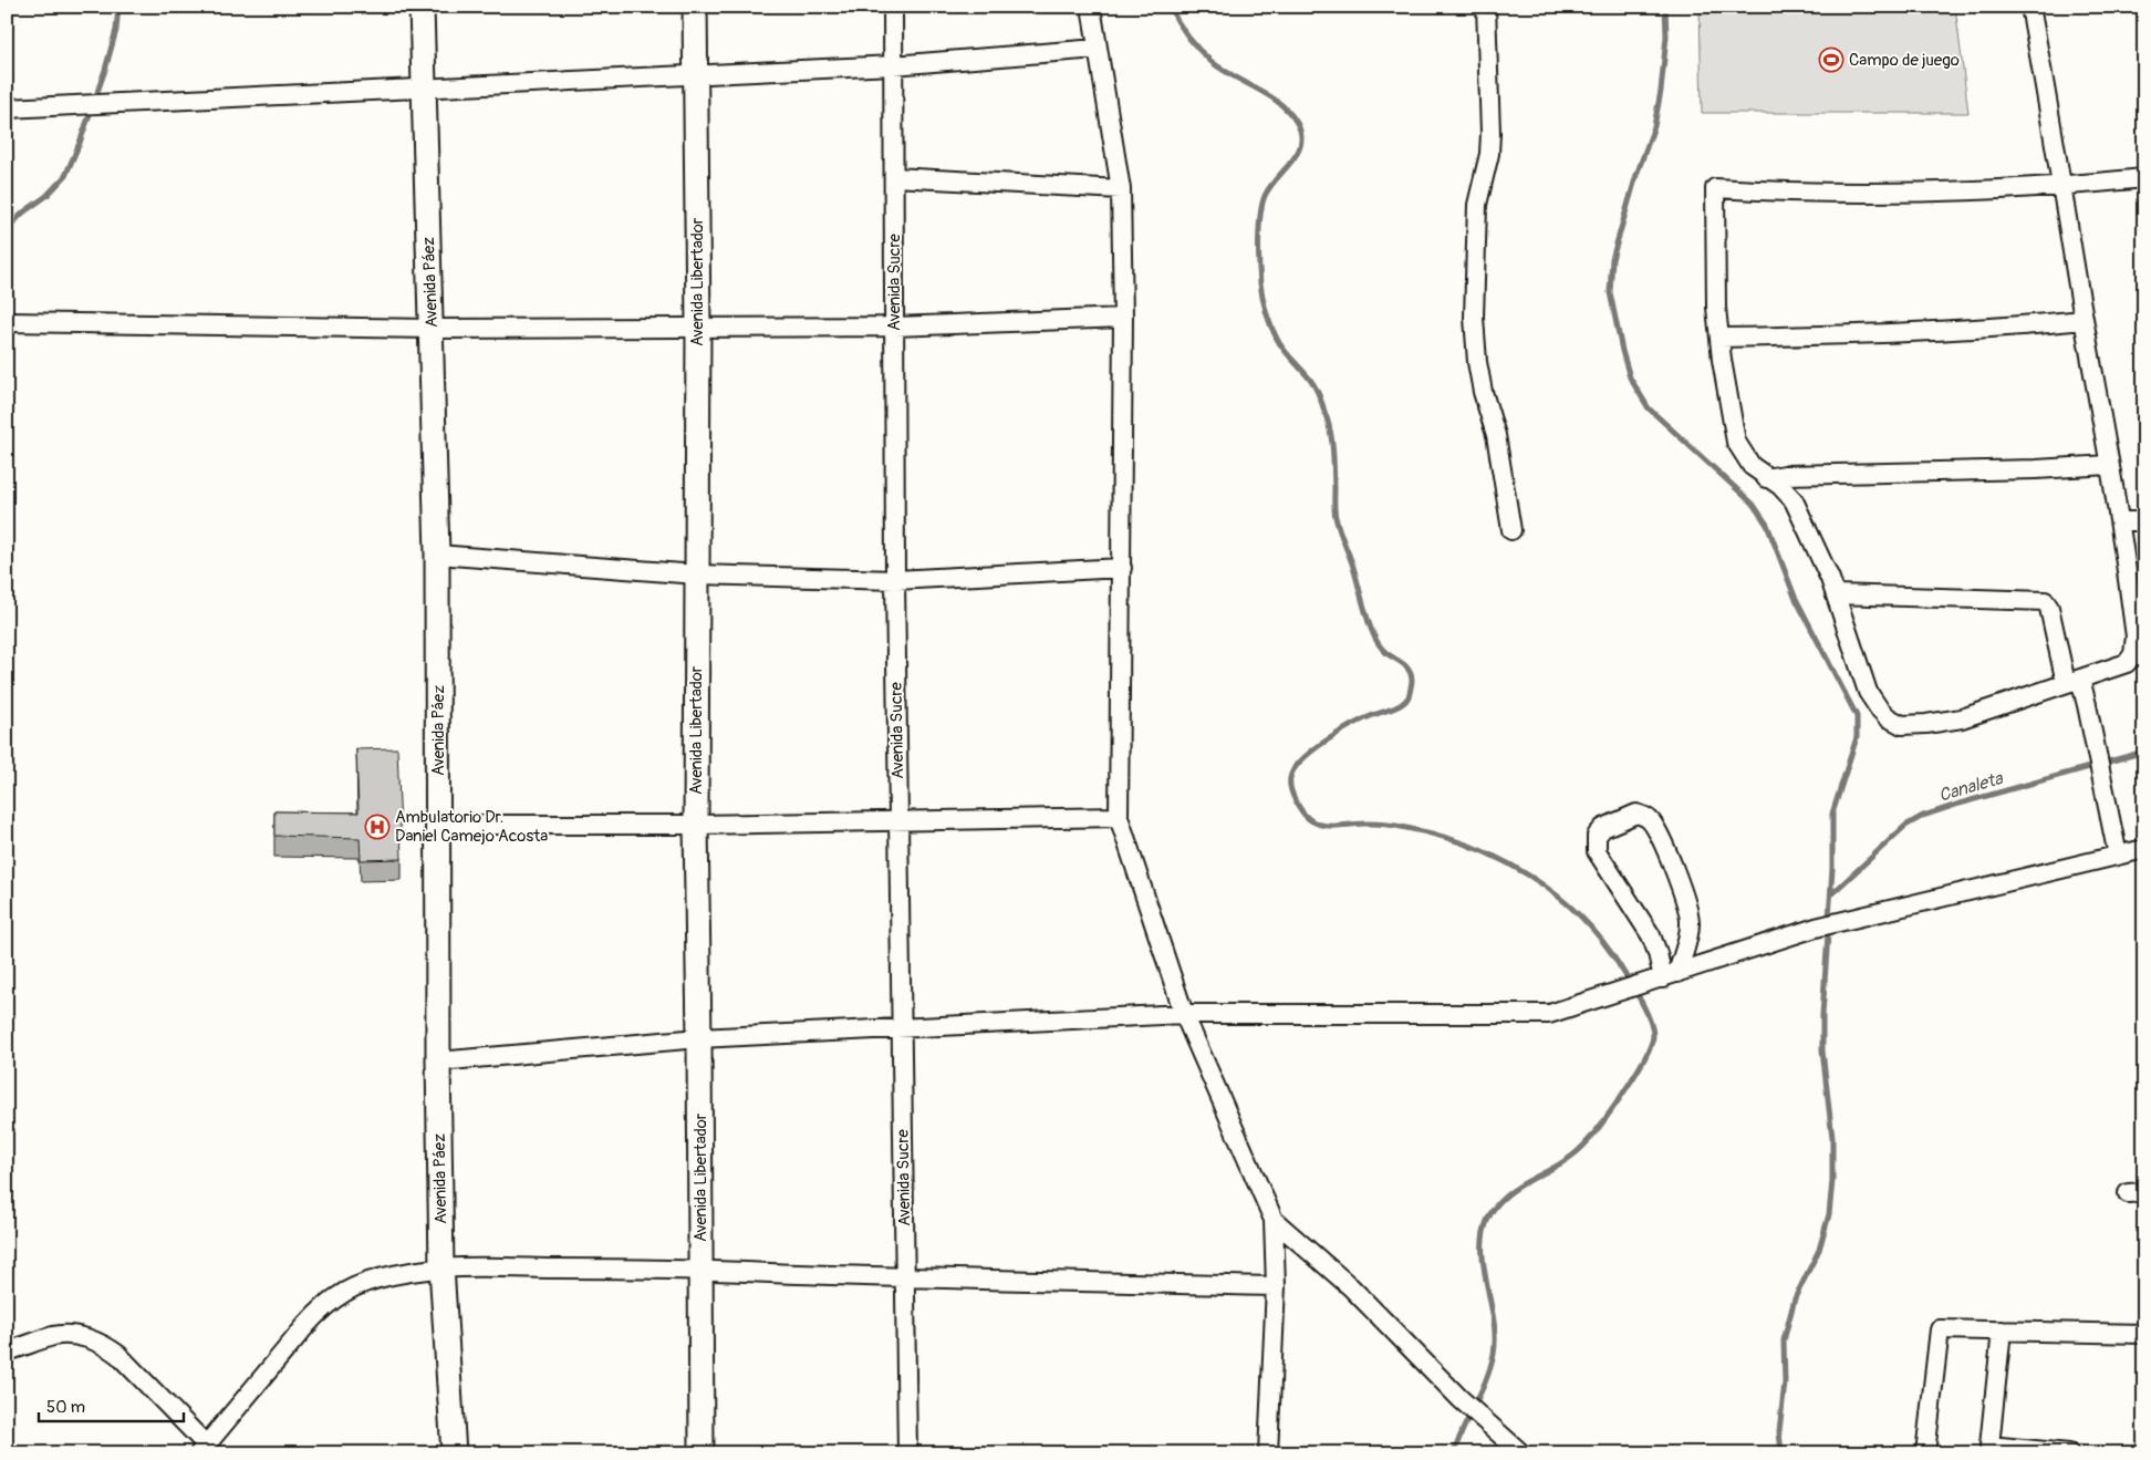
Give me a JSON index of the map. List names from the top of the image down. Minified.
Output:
{"streets":{"main road":["Avenida Páez","Avenida Libertador"],"street":["Avenida Sucre"]},"water":["Canaleta"],"places":{"sports":["Campo de juego"],"hospital":["Ambulatorio Dr. Daniel Camejo Acosta"]},"scale_bar":"50 m"}
